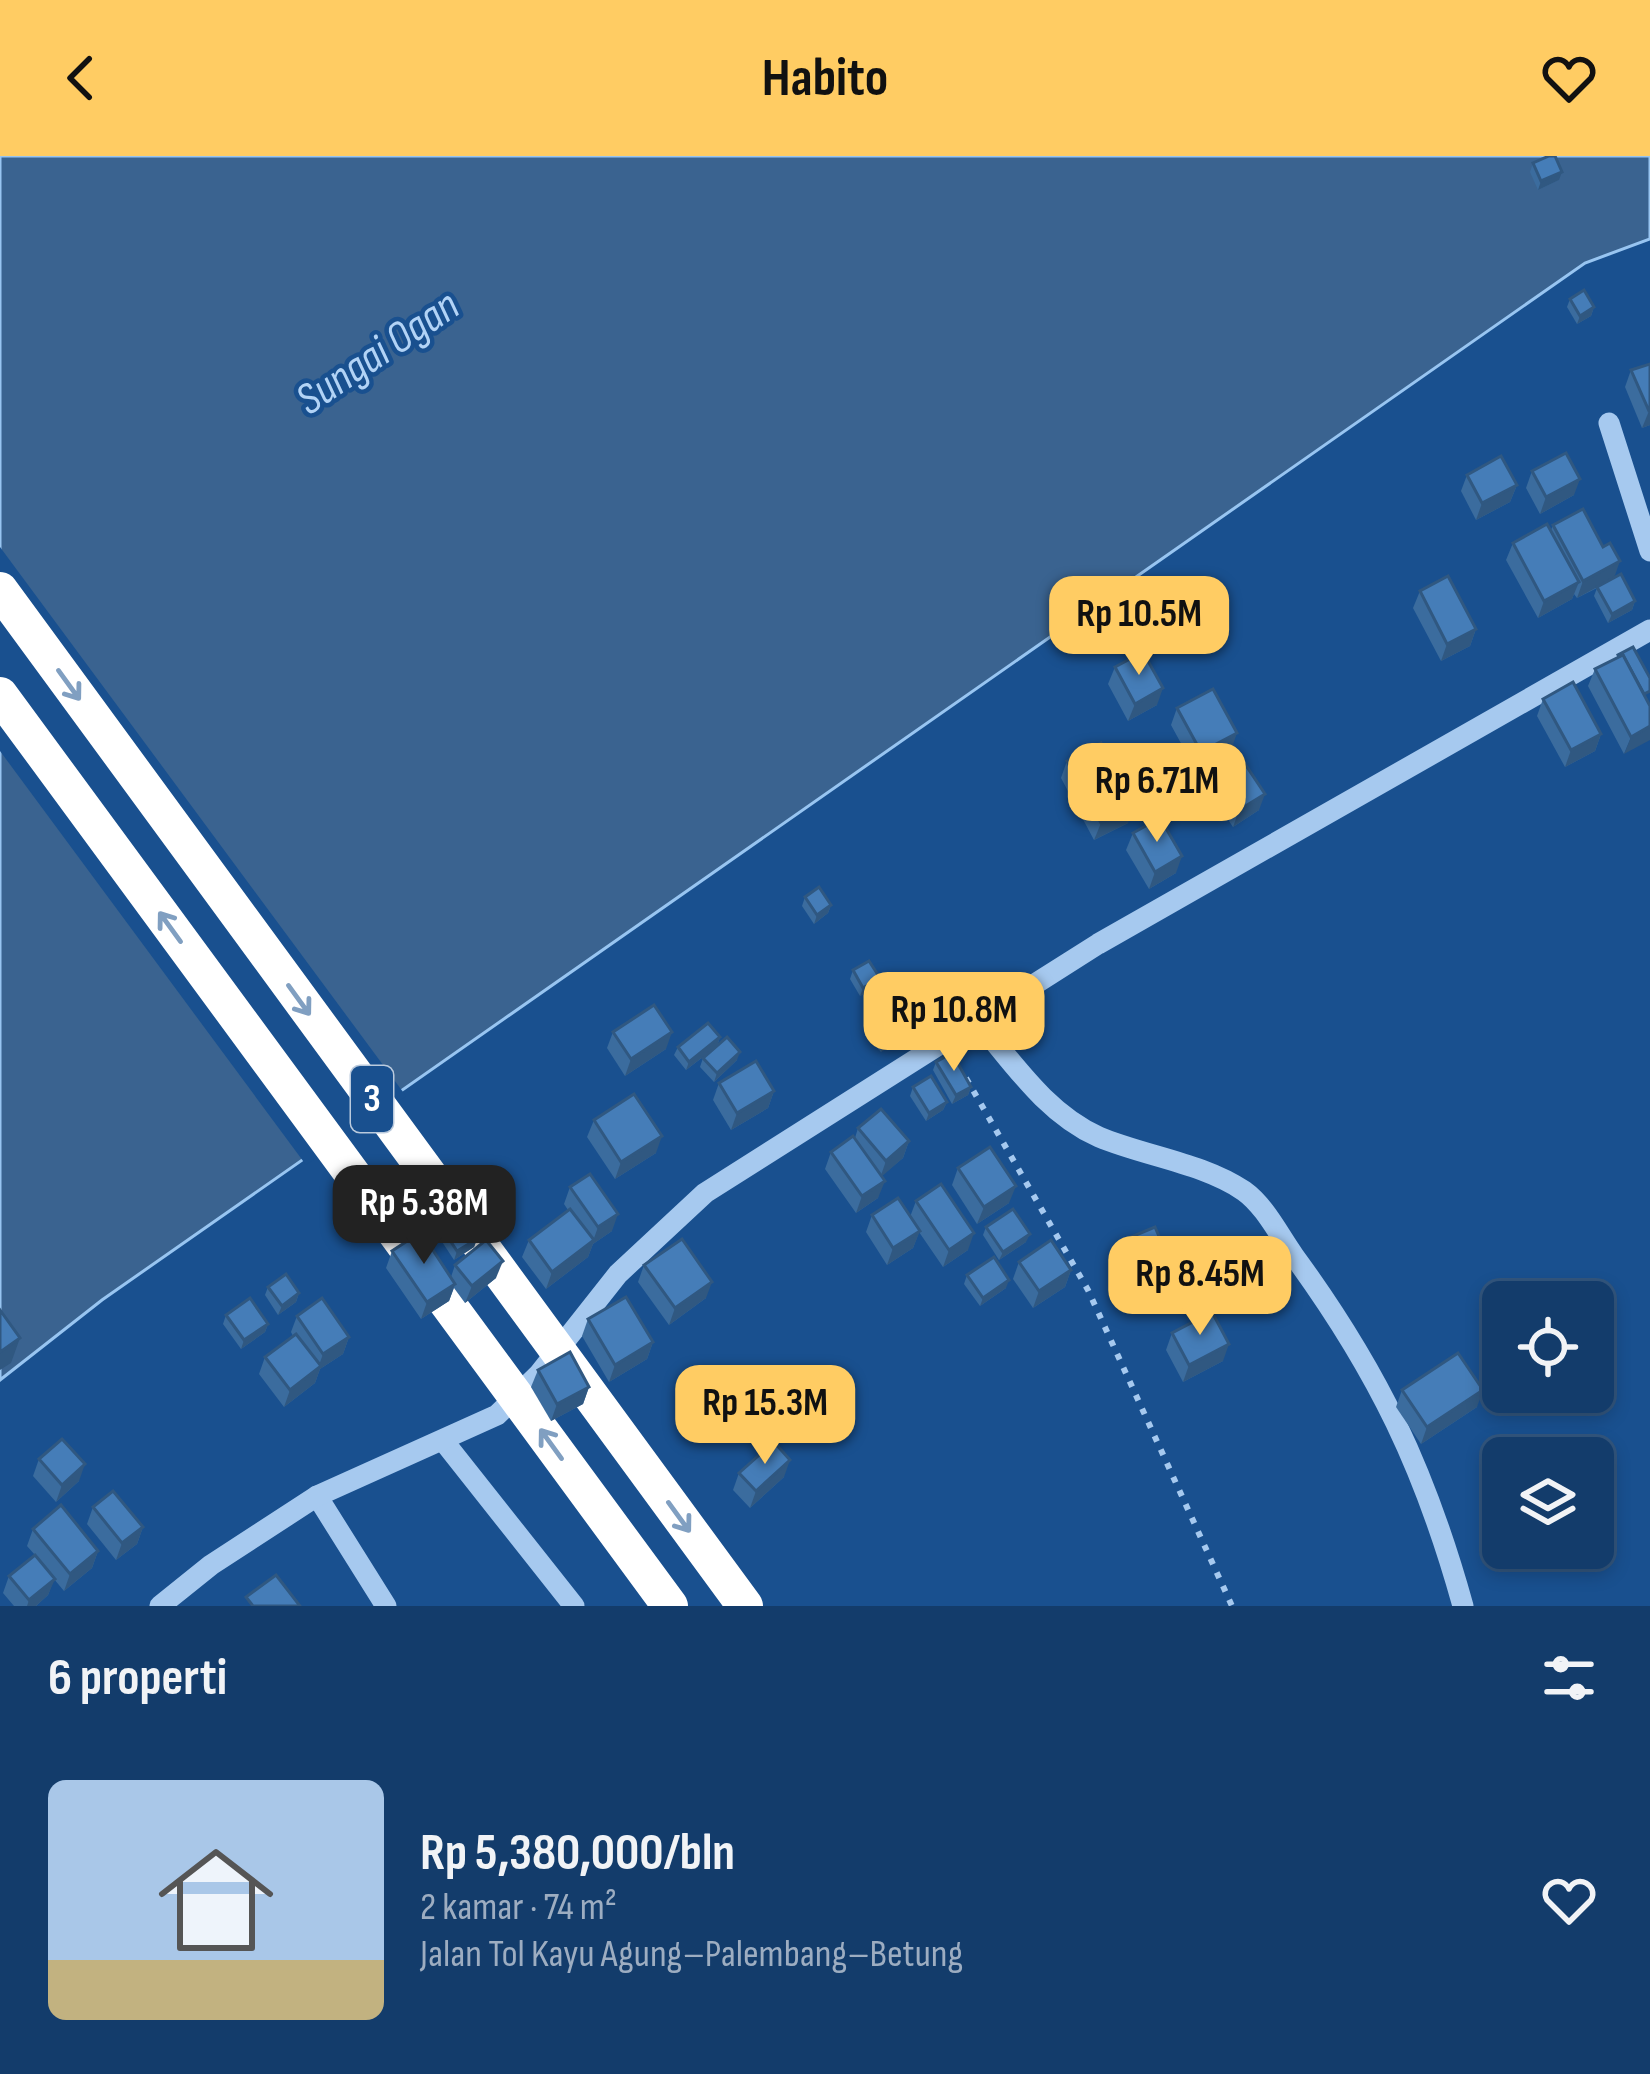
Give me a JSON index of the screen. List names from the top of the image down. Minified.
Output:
{"streets":{"highway":["3"]},"water":["Sungai Ogan"],"page":{"header":"Habito","price":["Rp 10.5M","Rp 6.71M","Rp 10.8M","Rp 5.38M","Rp 8.45M","Rp 15.3M"],"heading":"6 properti","list":[{"name":"Rp 5,380,000/bln","note":"2 kamar · 74 m² · Jalan Tol Kayu Agung–Palembang–Betung"}]}}
